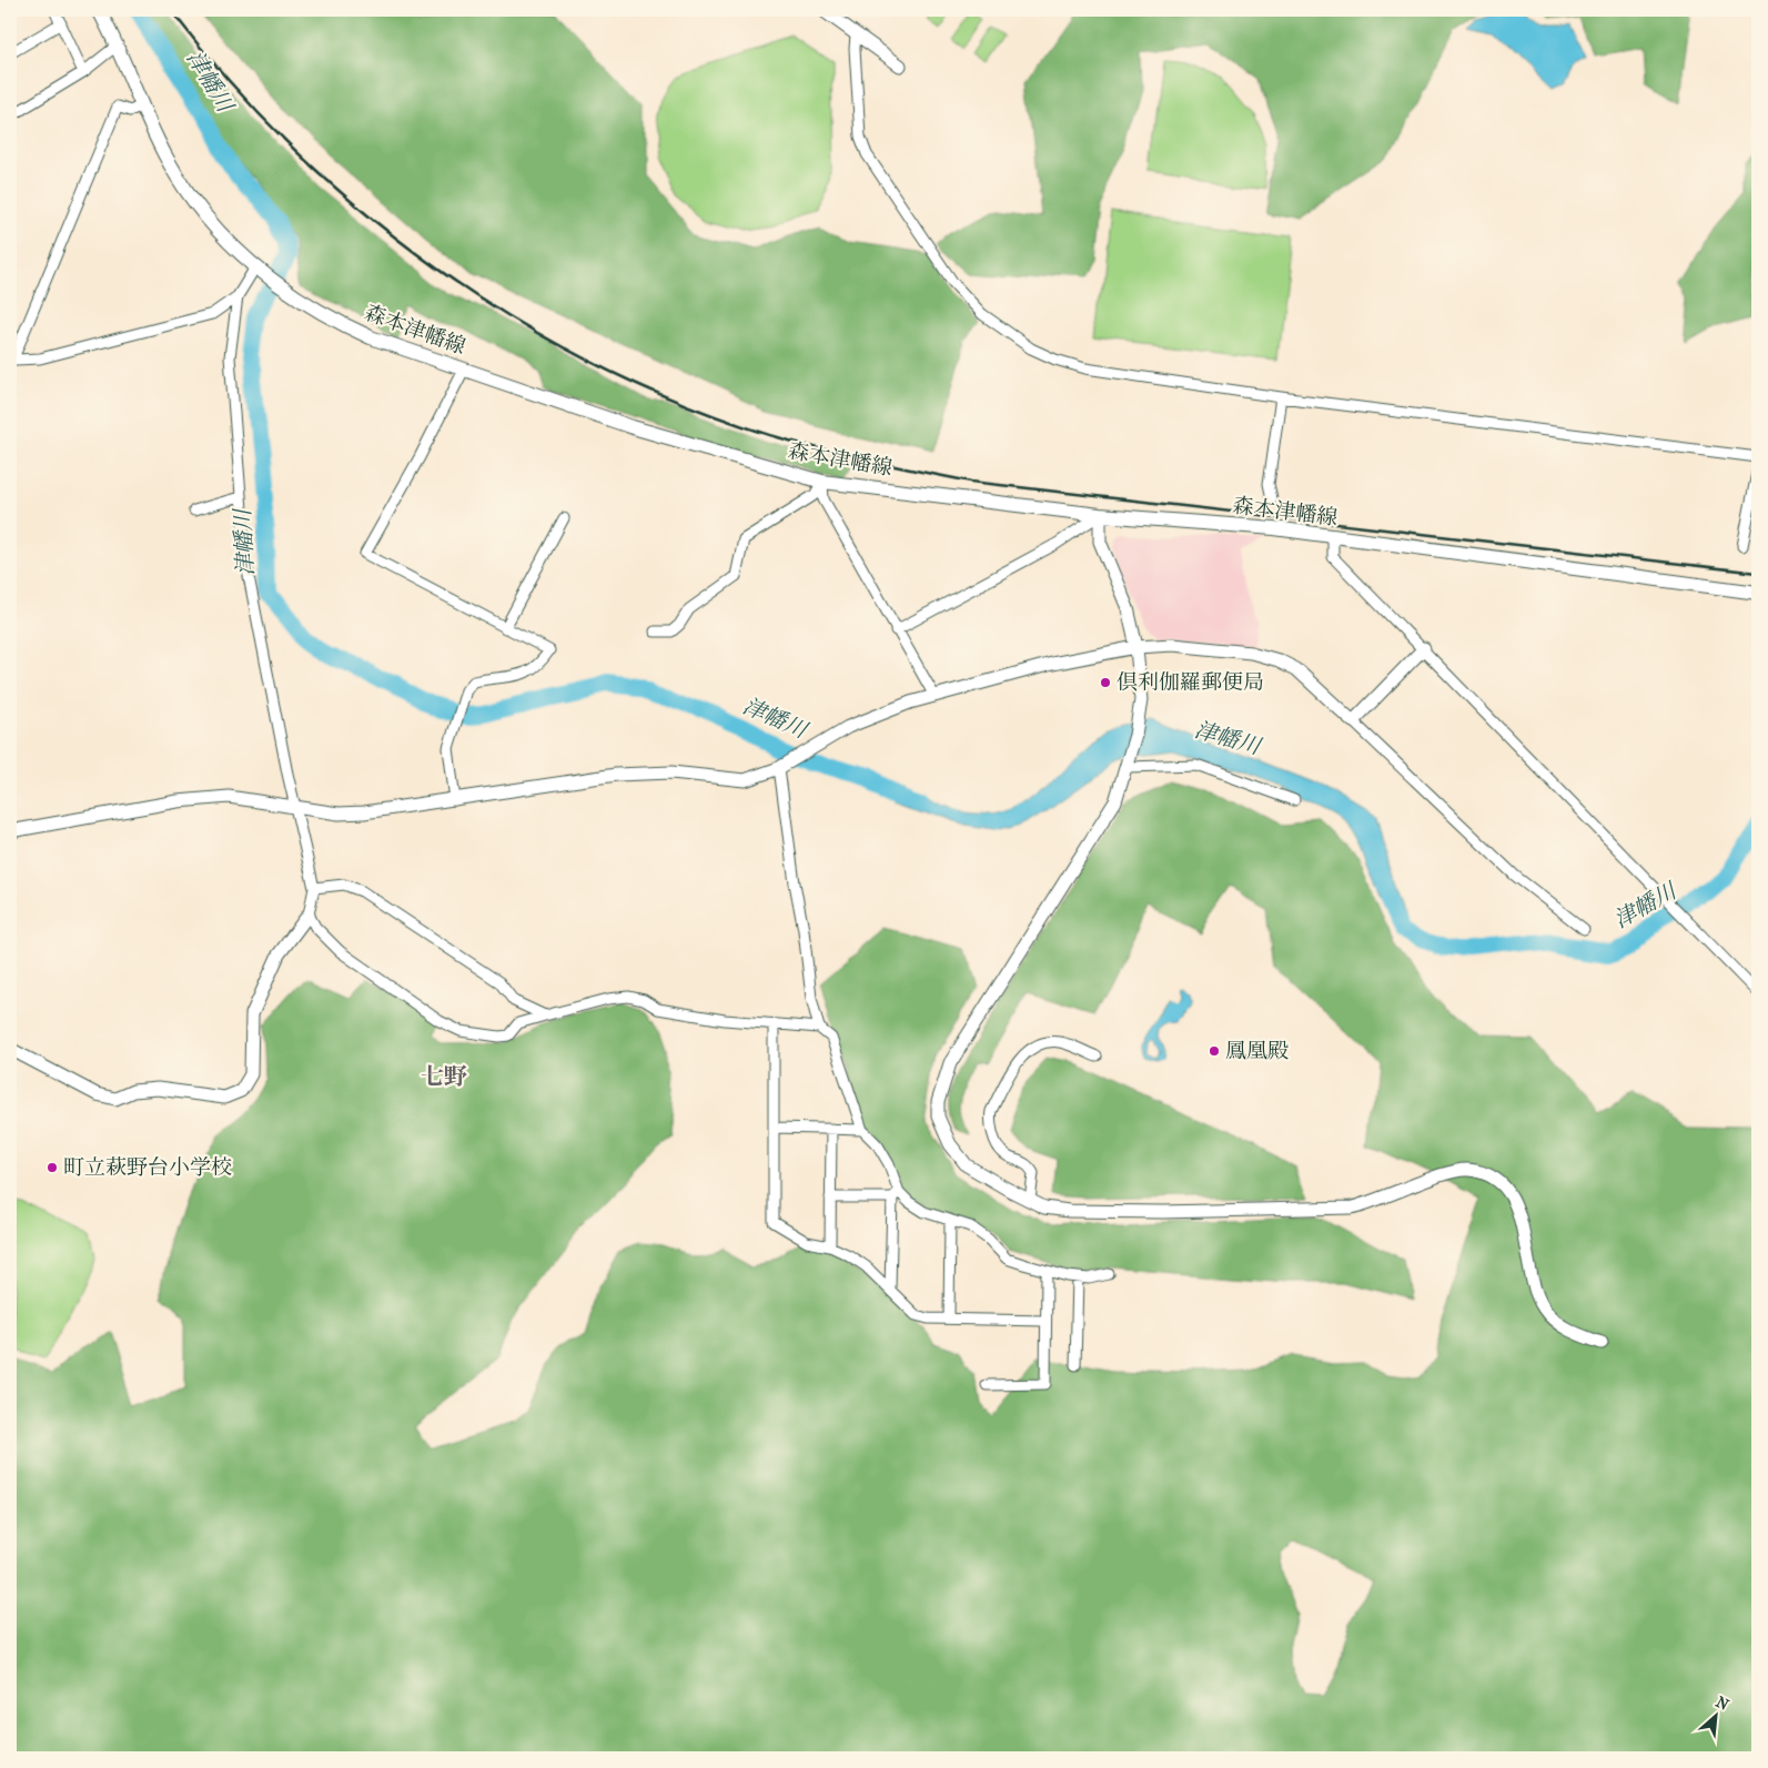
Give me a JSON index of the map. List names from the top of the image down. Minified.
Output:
{"streets":{"main road":["森本津幡線"]},"districts":["七野"],"water":["津幡川"],"places":["倶利伽羅郵便局","鳳凰殿","町立萩野台小学校"],"north":"top right"}
